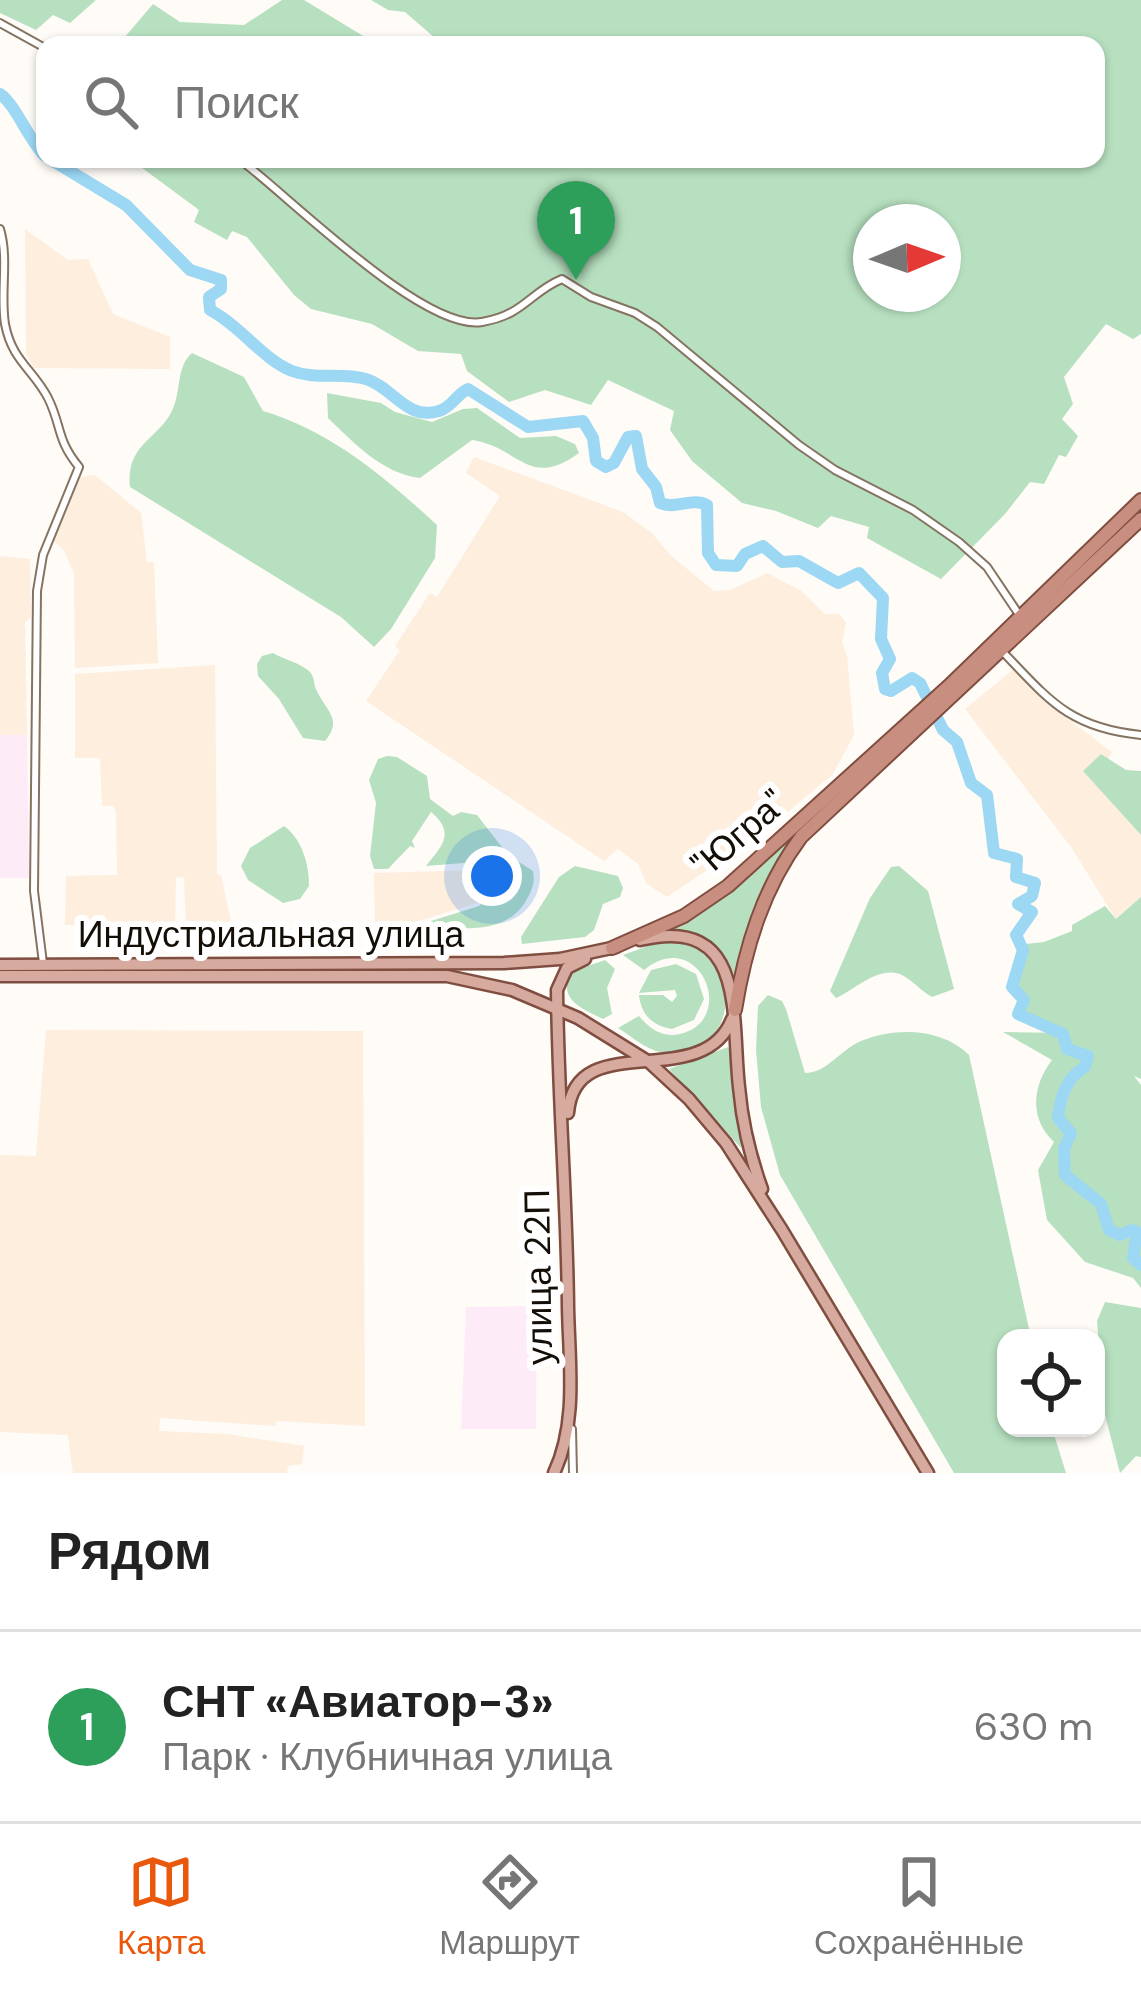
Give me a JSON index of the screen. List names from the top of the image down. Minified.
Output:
{"streets":{"highway":["\"Югра\""],"main road":["Индустриальная улица","улица 22П"]},"crossings":[["\"Югра\"","Индустриальная улица"],["\"Югра\"","улица 22П"],["Индустриальная улица","улица 22П"]],"north":"right","page":{"search":"Поиск","pins":"1","heading":"Рядом","list":[{"mark":"1","name":"СНТ «Авиатор-3»","note":"Парк · Клубничная улица","value":"630 m"}],"nav":["Карта","Маршрут","Сохранённые"]}}
